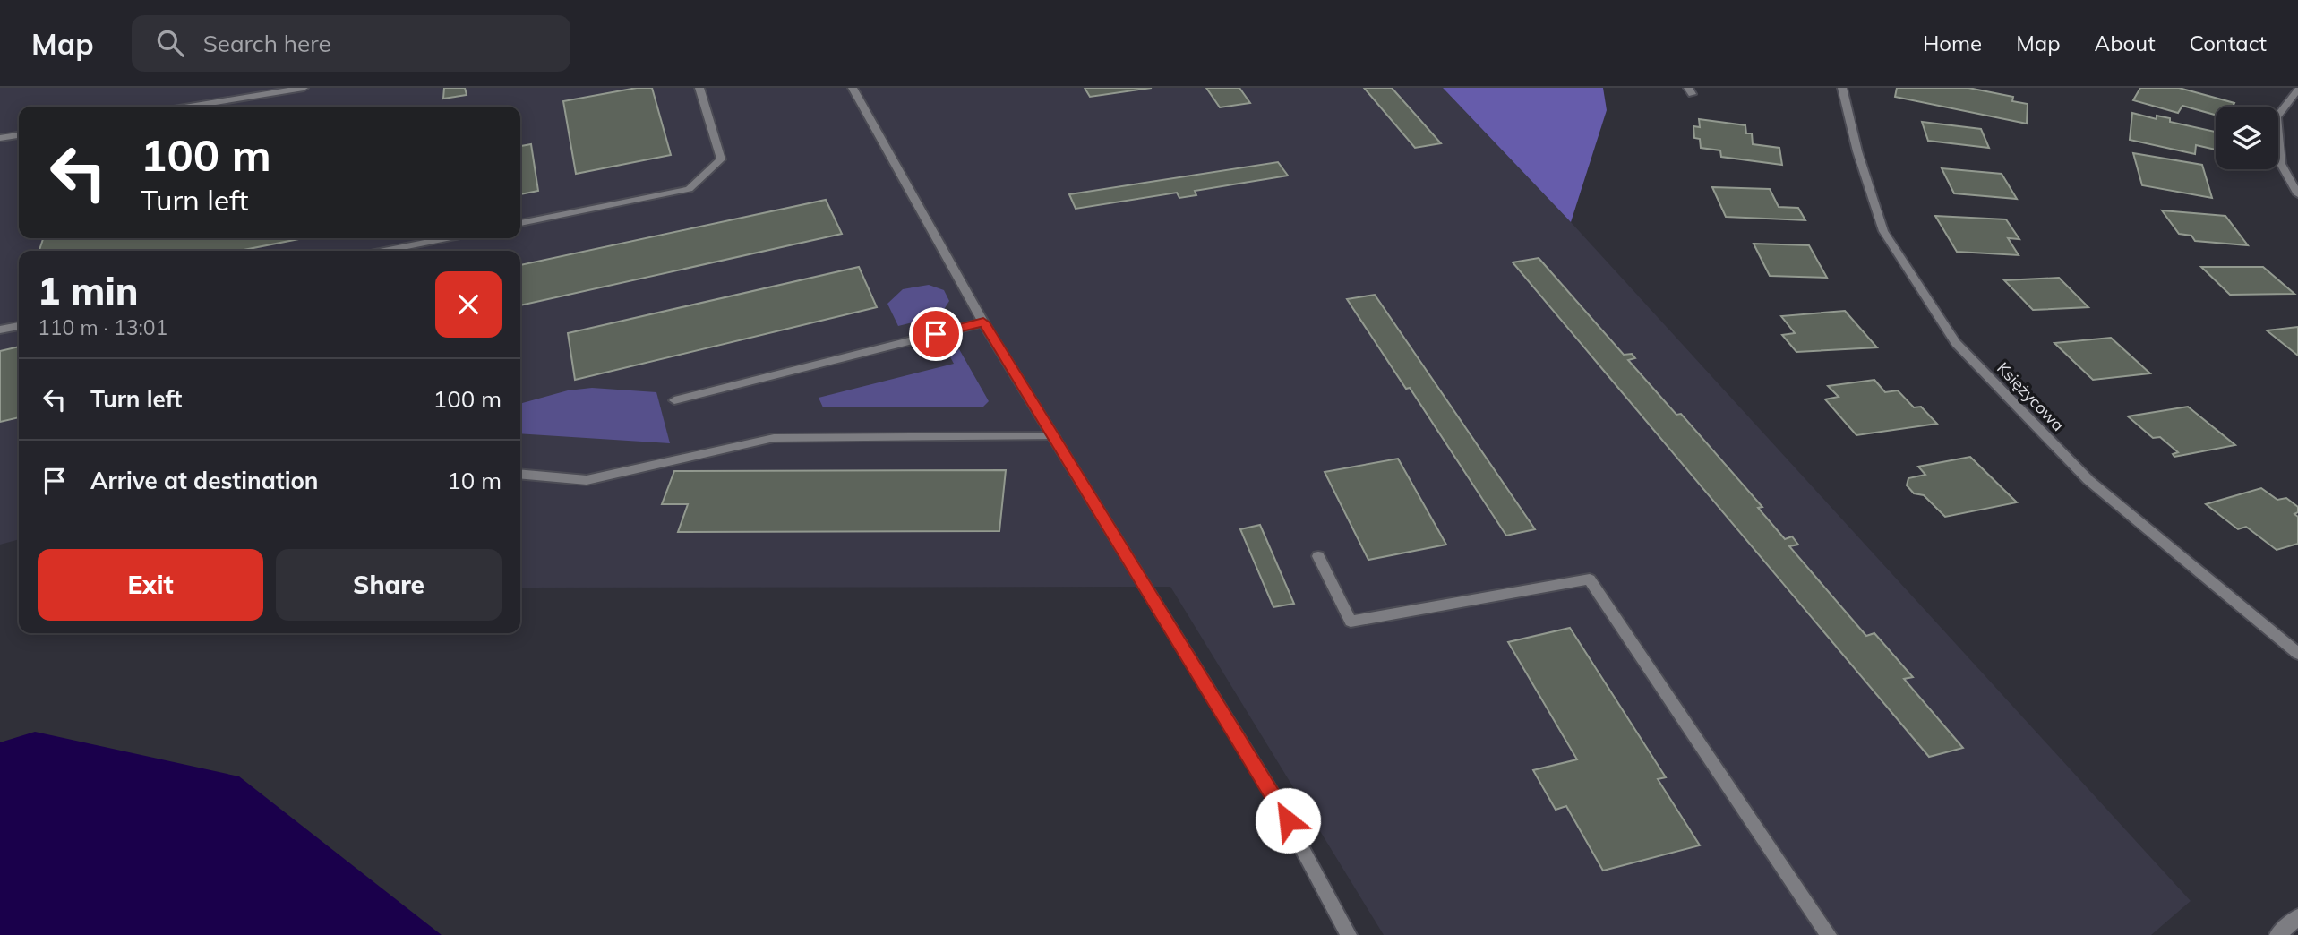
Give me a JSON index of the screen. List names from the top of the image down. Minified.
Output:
{"streets":{"street":["Księżycowa"]},"page":{"header":"Map","search":"Search here","nav":["Home","Map","About","Contact"],"turn":["100 m","Turn left"],"heading":["1 min","110 m · 13:01"],"list":[{"name":"Turn left","value":"100 m"},{"name":"Arrive at destination","value":"10 m"}],"buttons":["Exit","Share"]}}
